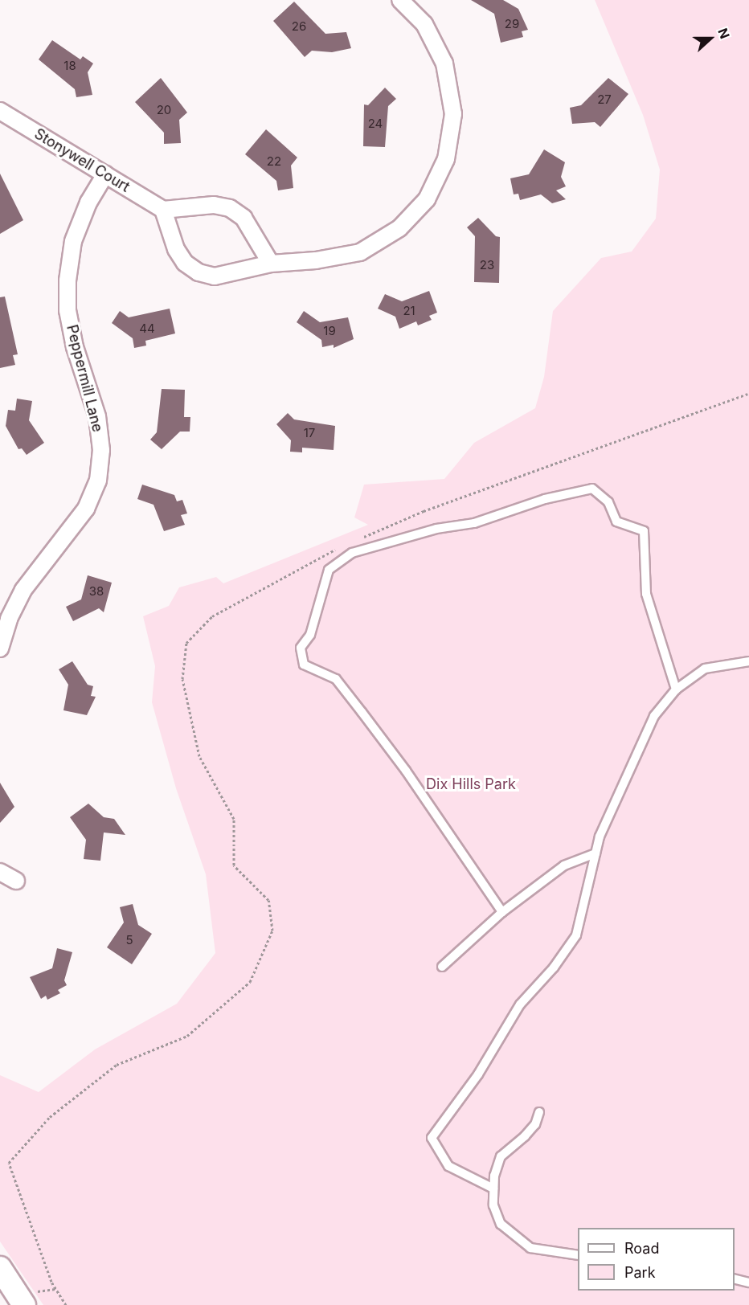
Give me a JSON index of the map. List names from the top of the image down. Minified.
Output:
{"streets":{"street":["Stonywell Court","Peppermill Lane"]},"crossings":[["Stonywell Court","Peppermill Lane"]],"parks":["Dix Hills Park"],"house_numbers":["29","26","18","27","20","24","22","23","21","44","19","17","38","5"],"legend":["Road","Park"],"north":"right"}
